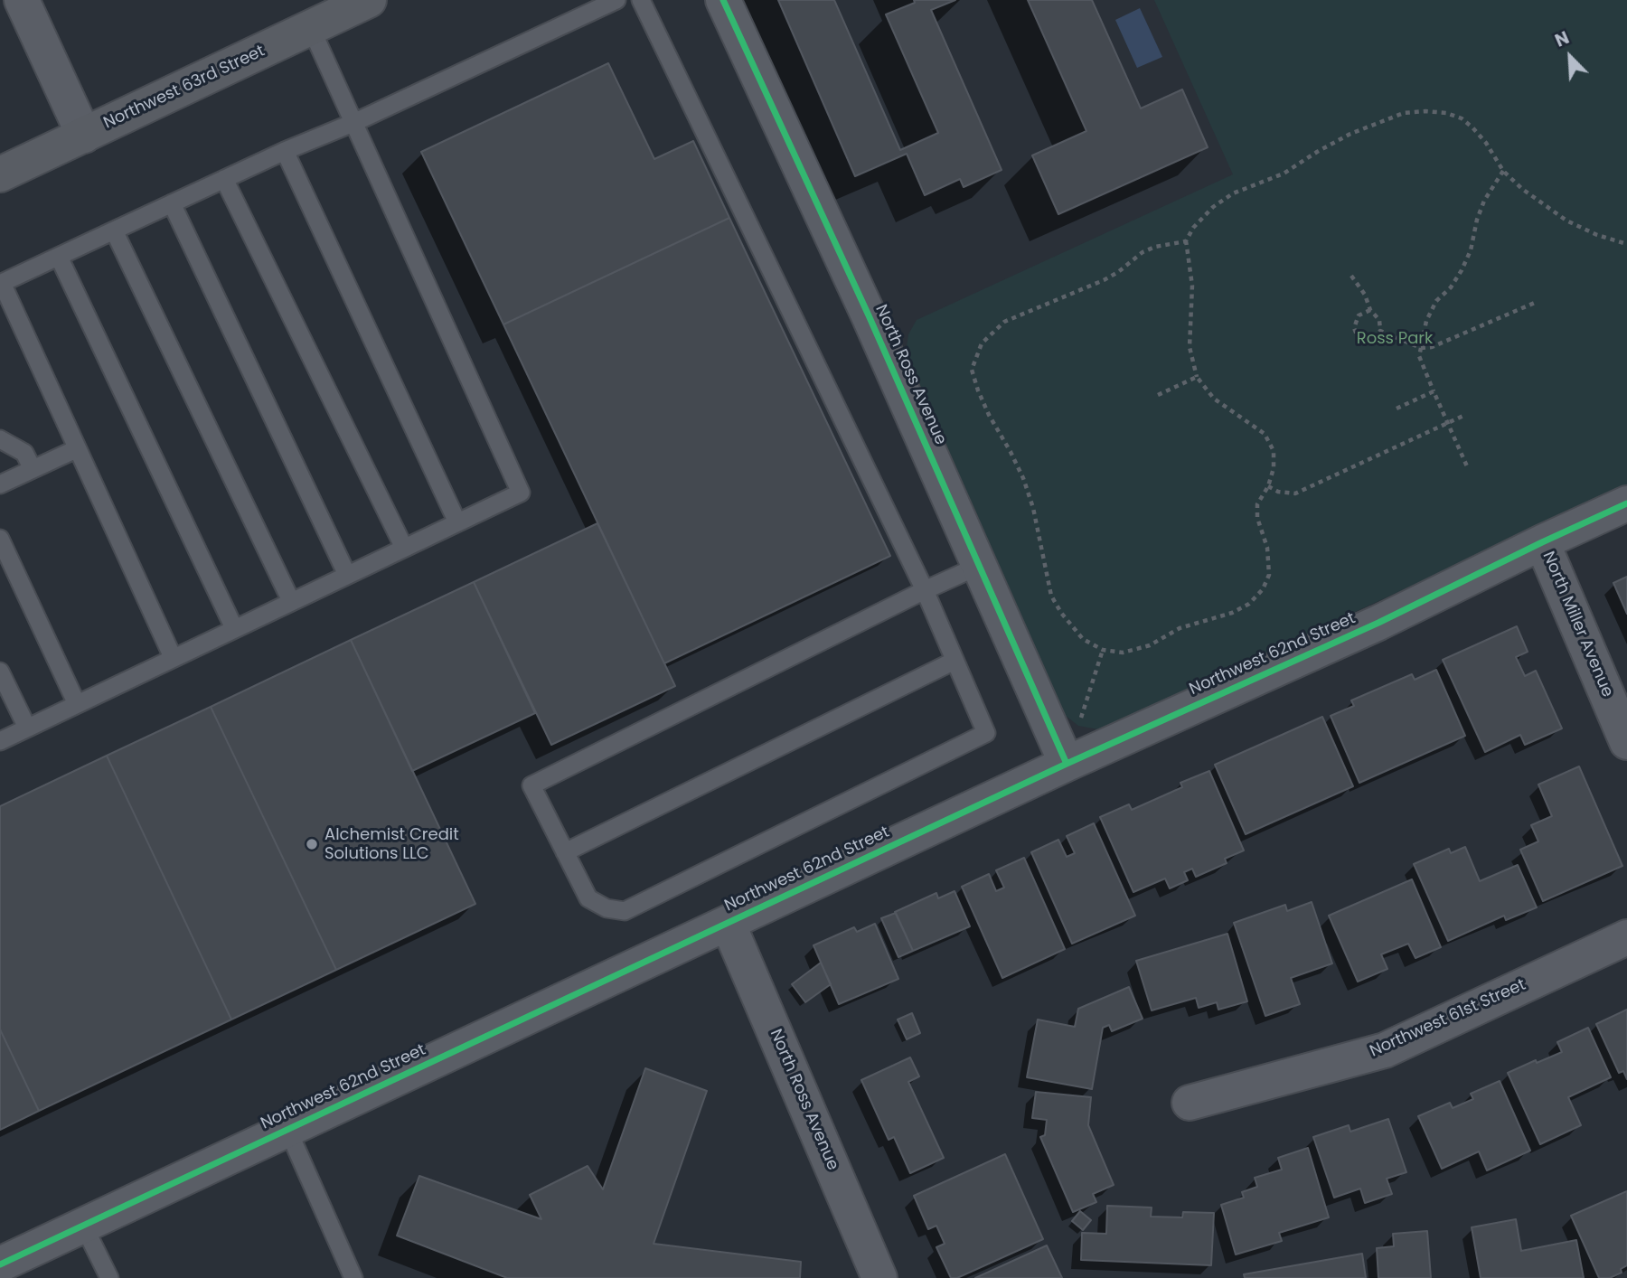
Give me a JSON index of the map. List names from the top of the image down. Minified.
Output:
{"streets":{"main road":["Northwest 63rd Street"],"street":["North Ross Avenue","North Miller Avenue","Northwest 62nd Street","Northwest 61st Street"]},"crossings":[["North Ross Avenue","Northwest 62nd Street"],["North Miller Avenue","Northwest 62nd Street"]],"parks":["Ross Park"],"places":["Alchemist Credit Solutions LLC"],"north":"top left"}
